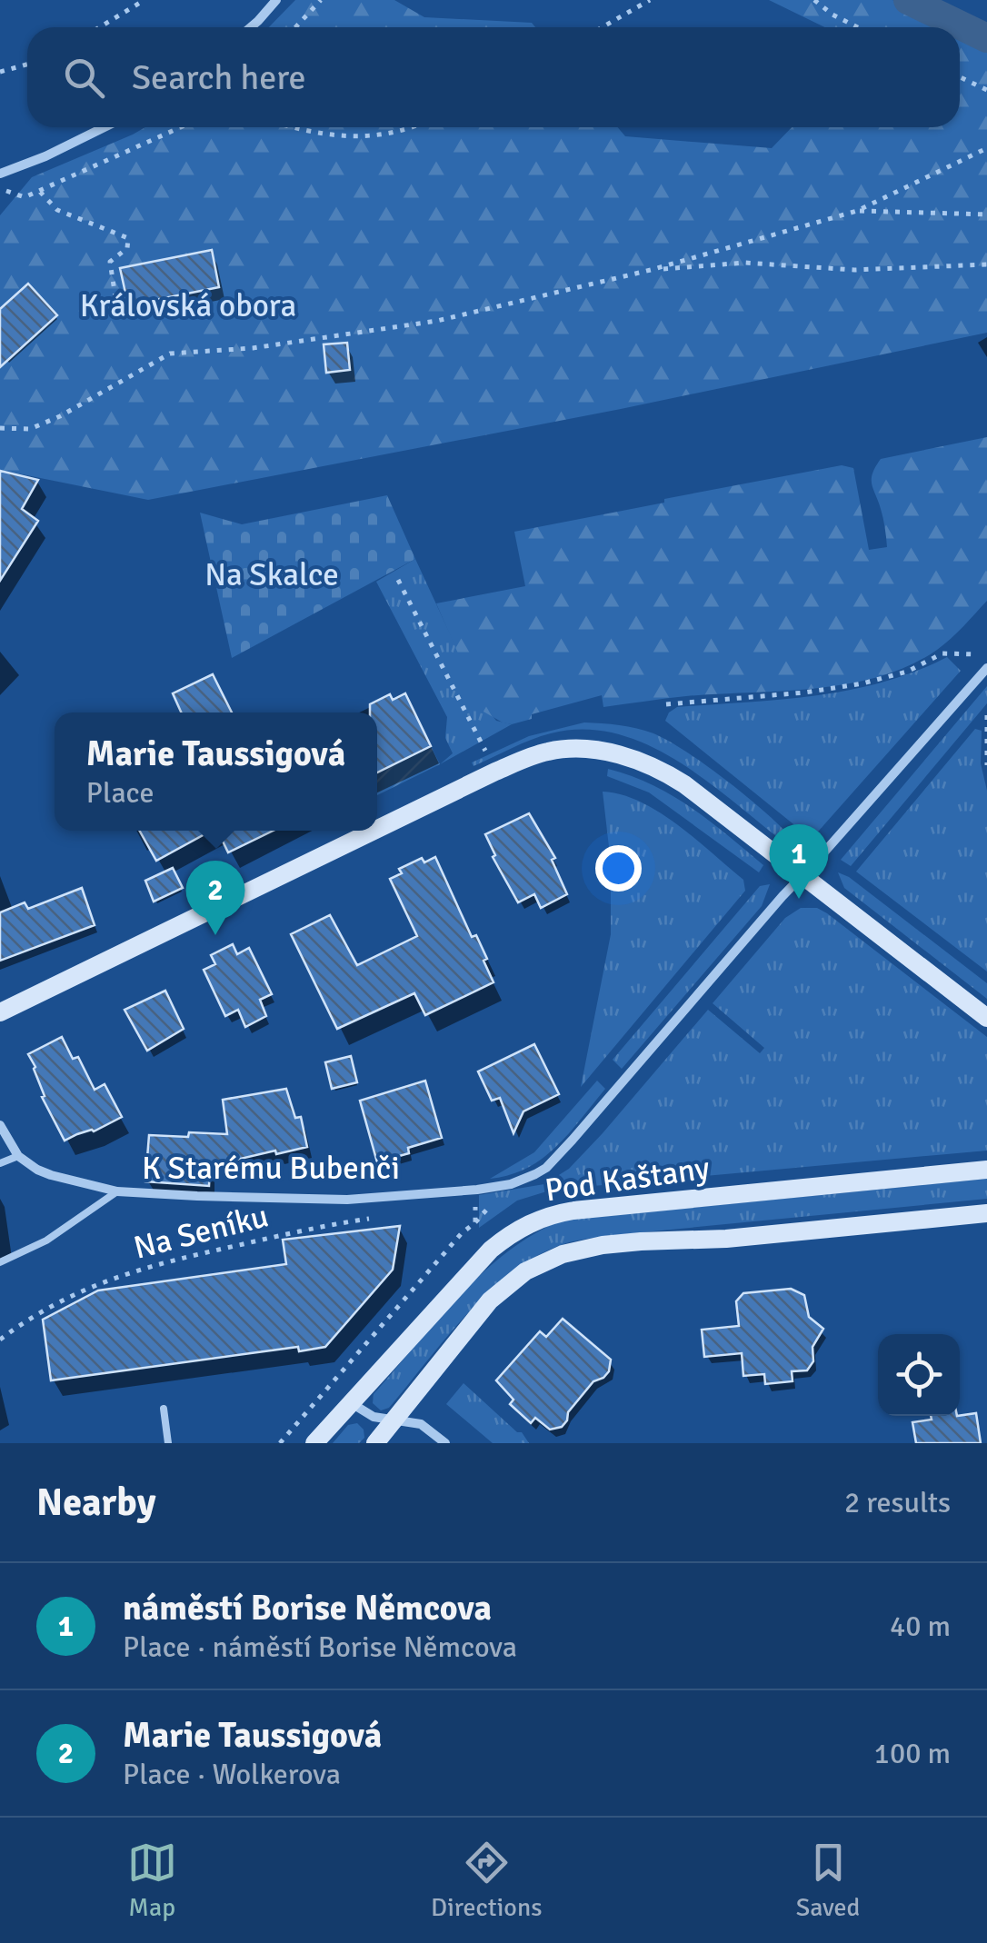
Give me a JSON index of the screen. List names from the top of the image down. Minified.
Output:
{"streets":{"main road":["Pod Kaštany"],"street":["K Starému Bubenči"],"path":["Na Seníku"]},"parks":["Královská obora","Na Skalce"],"page":{"search":"Search here","popup":["Marie Taussigová","Place"],"pins":["1","2"],"heading":["Nearby","2 results"],"list":[{"mark":"1","name":"náměstí Borise Němcova","note":"Place · náměstí Borise Němcova","value":"40 m"},{"mark":"2","name":"Marie Taussigová","note":"Place · Wolkerova","value":"100 m"}],"nav":["Map","Directions","Saved"]}}
